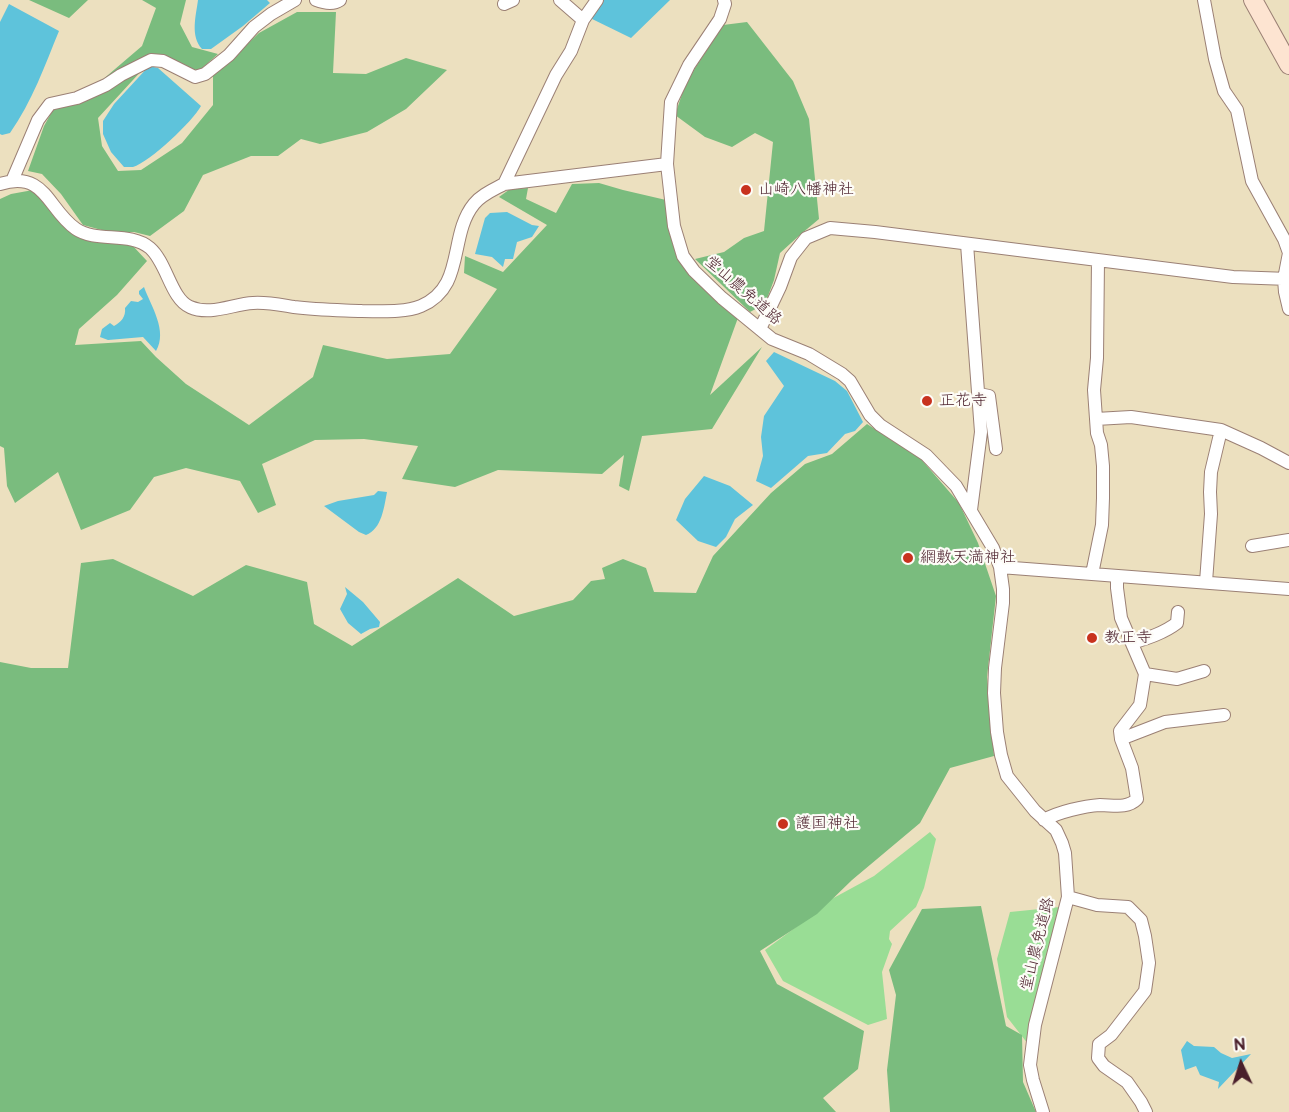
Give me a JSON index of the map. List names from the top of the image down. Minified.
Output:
{"streets":{"street":["堂山農免道路"]},"places":["山崎八幡神社","正花寺","網敷天満神社","教正寺","護国神社"],"north":"top"}
